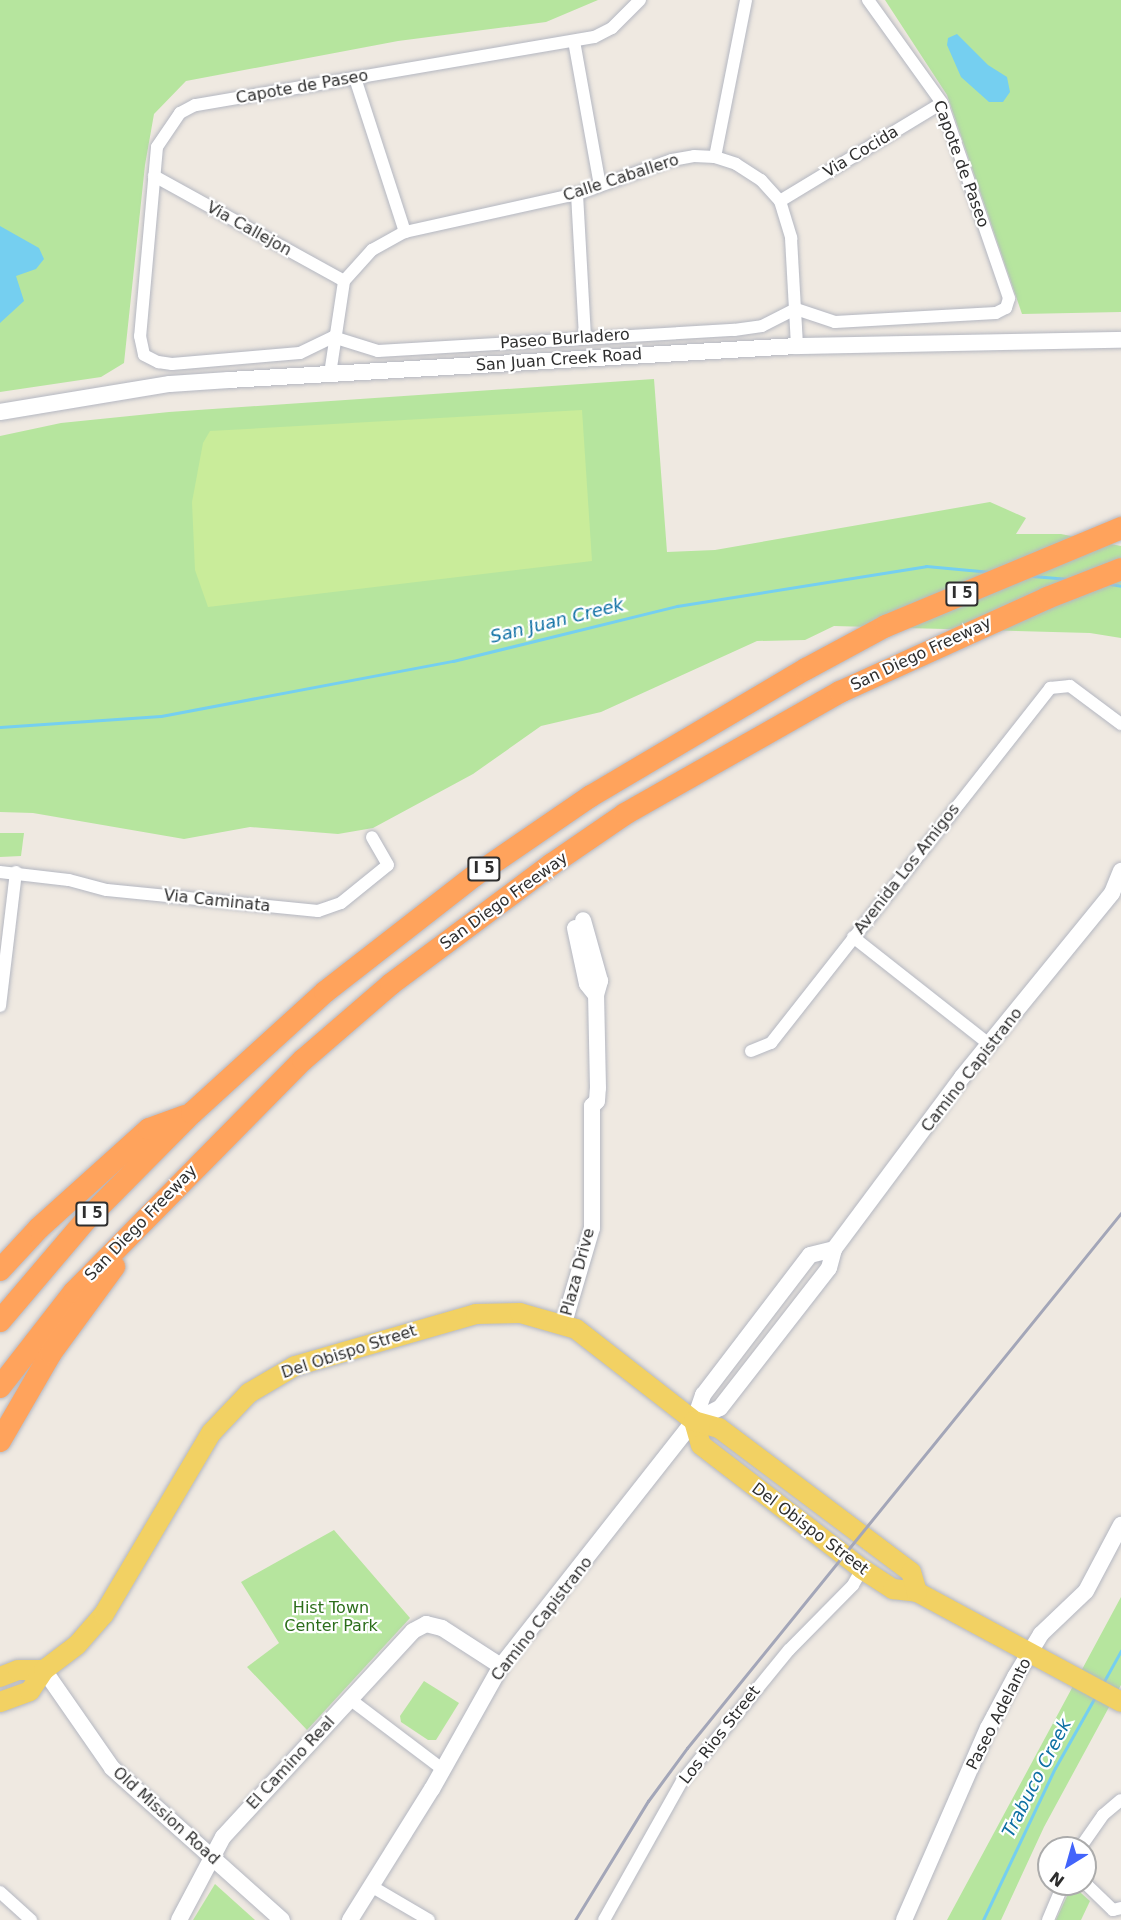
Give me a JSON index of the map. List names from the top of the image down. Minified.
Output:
{"streets":{"highway":["I 5","San Diego Freeway"],"main road":["San Juan Creek Road","Camino Capistrano","Plaza Drive","Del Obispo Street","Paseo Adelanto","El Camino Real","Old Mission Road"],"street":["Capote de Paseo","Via Cocida","Calle Caballero","Via Callejon","Paseo Burladero","Avenida Los Amigos","Via Caminata","Los Rios Street"]},"crossings":[["Capote de Paseo","Via Cocida"],["Capote de Paseo","Via Callejon"],["Capote de Paseo","Paseo Burladero"],["Calle Caballero","Via Callejon"],["Camino Capistrano","Del Obispo Street"],["Camino Capistrano","El Camino Real"],["Plaza Drive","Del Obispo Street"],["Del Obispo Street","Paseo Adelanto"],["Del Obispo Street","Los Rios Street"],["Del Obispo Street","Old Mission Road"],["El Camino Real","Old Mission Road"]],"water":["San Juan Creek","Trabuco Creek"],"parks":["Hist Town Center Park"],"north":"bottom left"}
